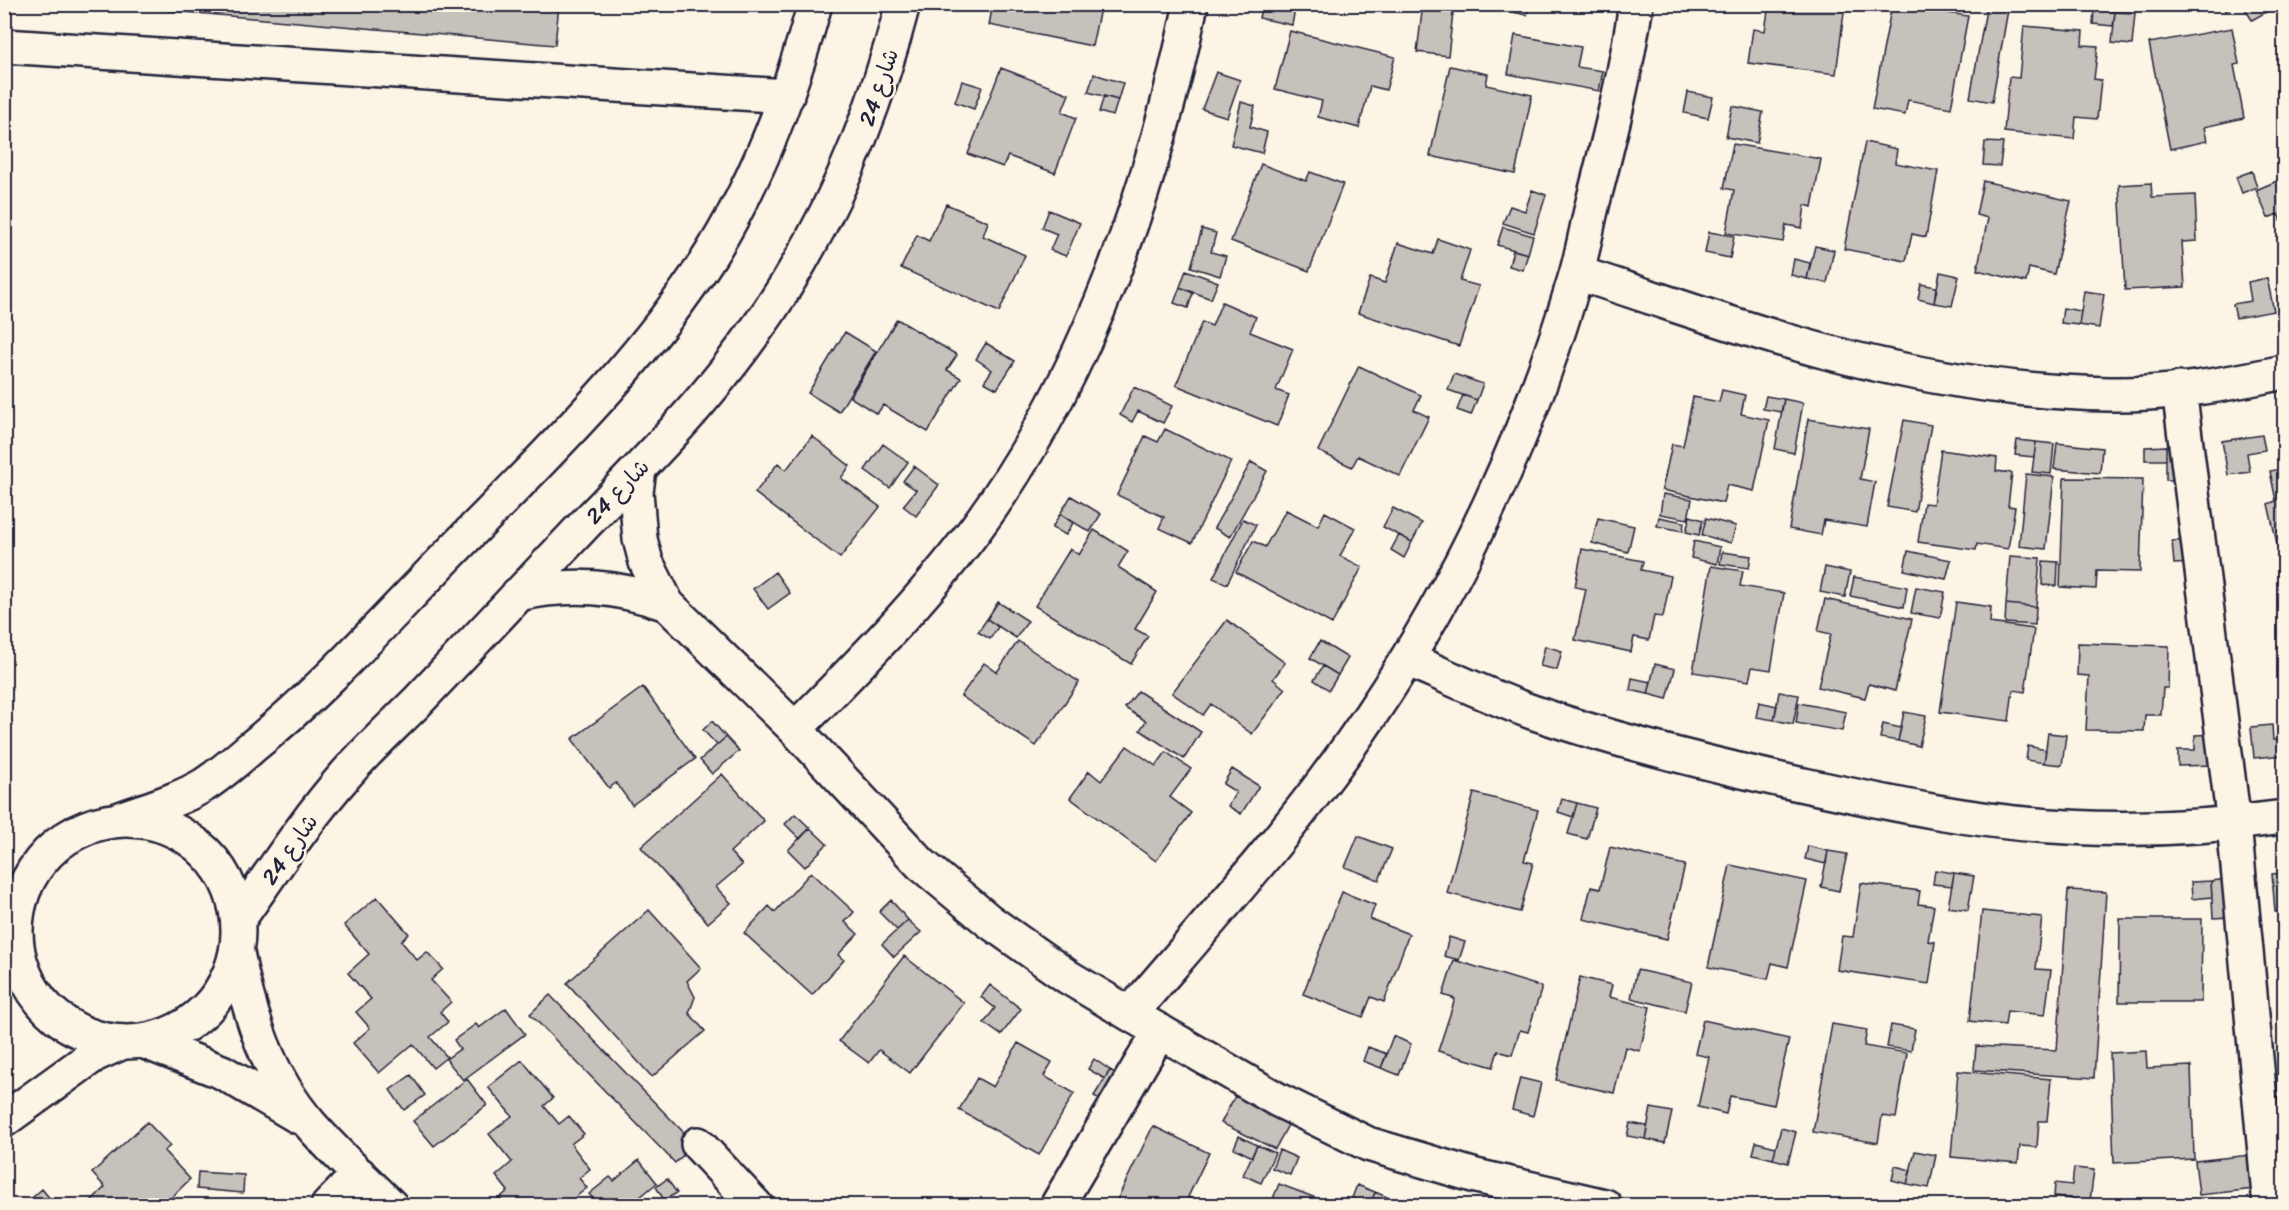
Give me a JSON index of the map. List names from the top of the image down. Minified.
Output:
{"streets":{"street":["شارع 24"]}}
